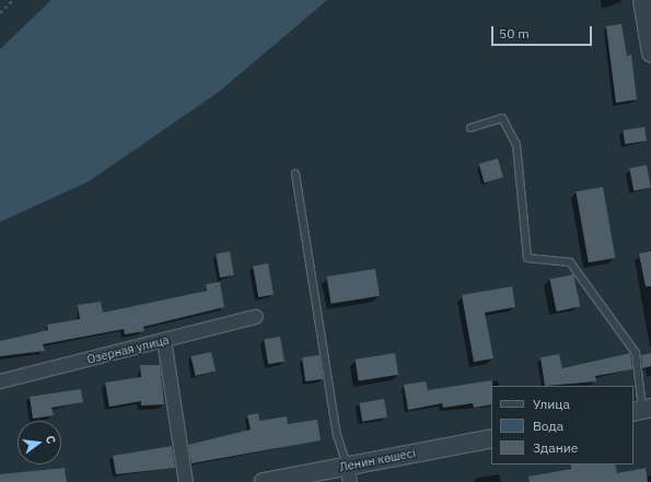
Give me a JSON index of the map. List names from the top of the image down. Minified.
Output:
{"streets":{"street":["Озерная улица","Ленин көшесі"]},"legend":["Улица","Вода","Здание"],"scale_bar":"50 m","north":"right"}
